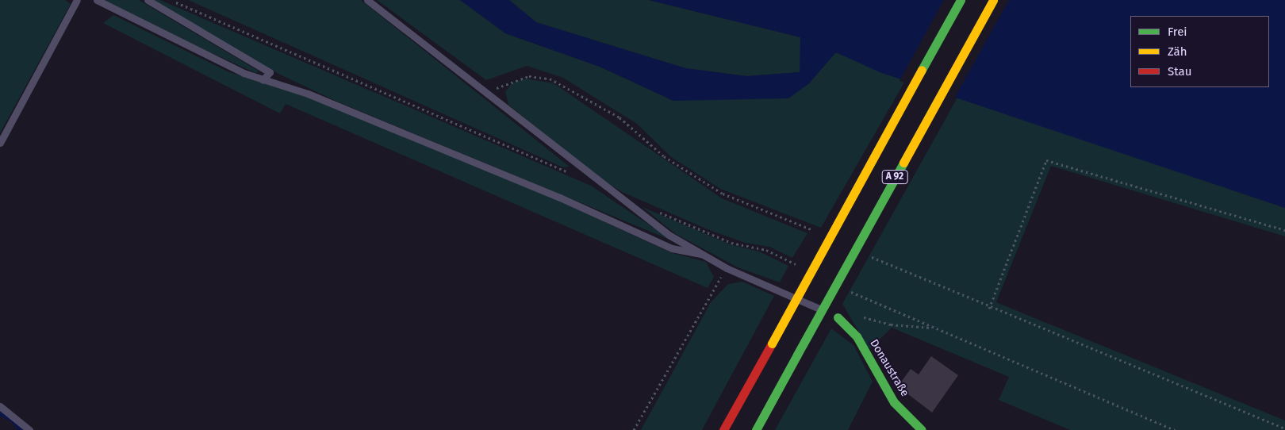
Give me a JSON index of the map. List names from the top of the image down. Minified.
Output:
{"streets":{"main road":["A 92","Donaustraße"]},"legend":["Frei","Zäh","Stau"]}
